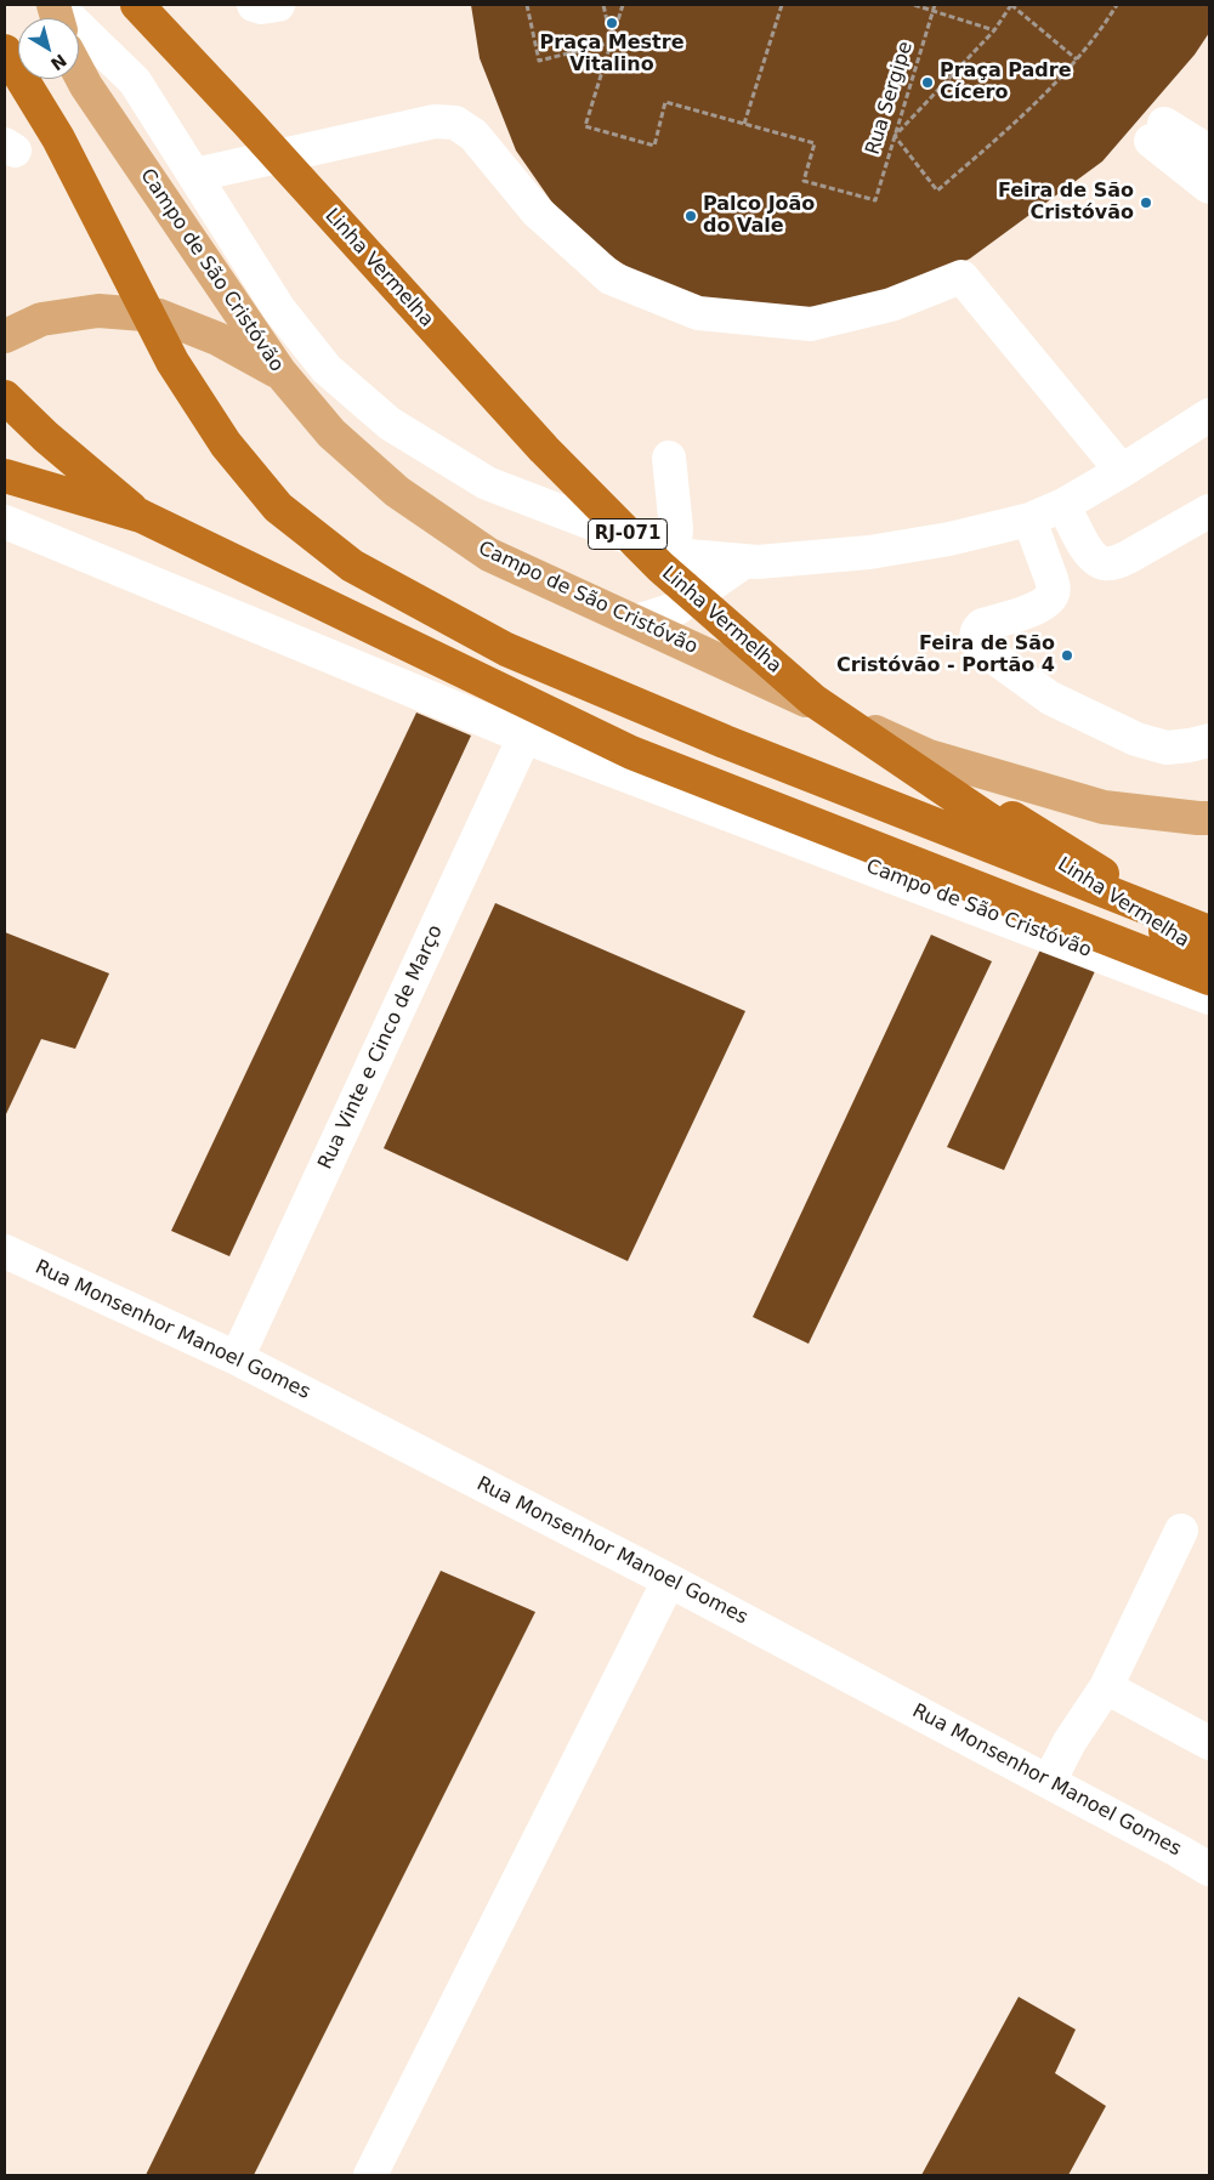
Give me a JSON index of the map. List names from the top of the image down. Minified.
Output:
{"streets":{"highway":["Linha Vermelha","RJ-071"],"main road":["Campo de São Cristóvão"],"street":["Rua Vinte e Cinco de Março","Rua Monsenhor Manoel Gomes"],"path":["Rua Sergipe"]},"crossings":[["Campo de São Cristóvão","Rua Vinte e Cinco de Março"],["Rua Vinte e Cinco de Março","Rua Monsenhor Manoel Gomes"]],"places":["Praça Mestre Vitalino","Praça Padre Cícero","Feira de São Cristóvão","Palco João do Vale","Feira de São Cristóvão - Portão 4"],"north":"bottom right"}
